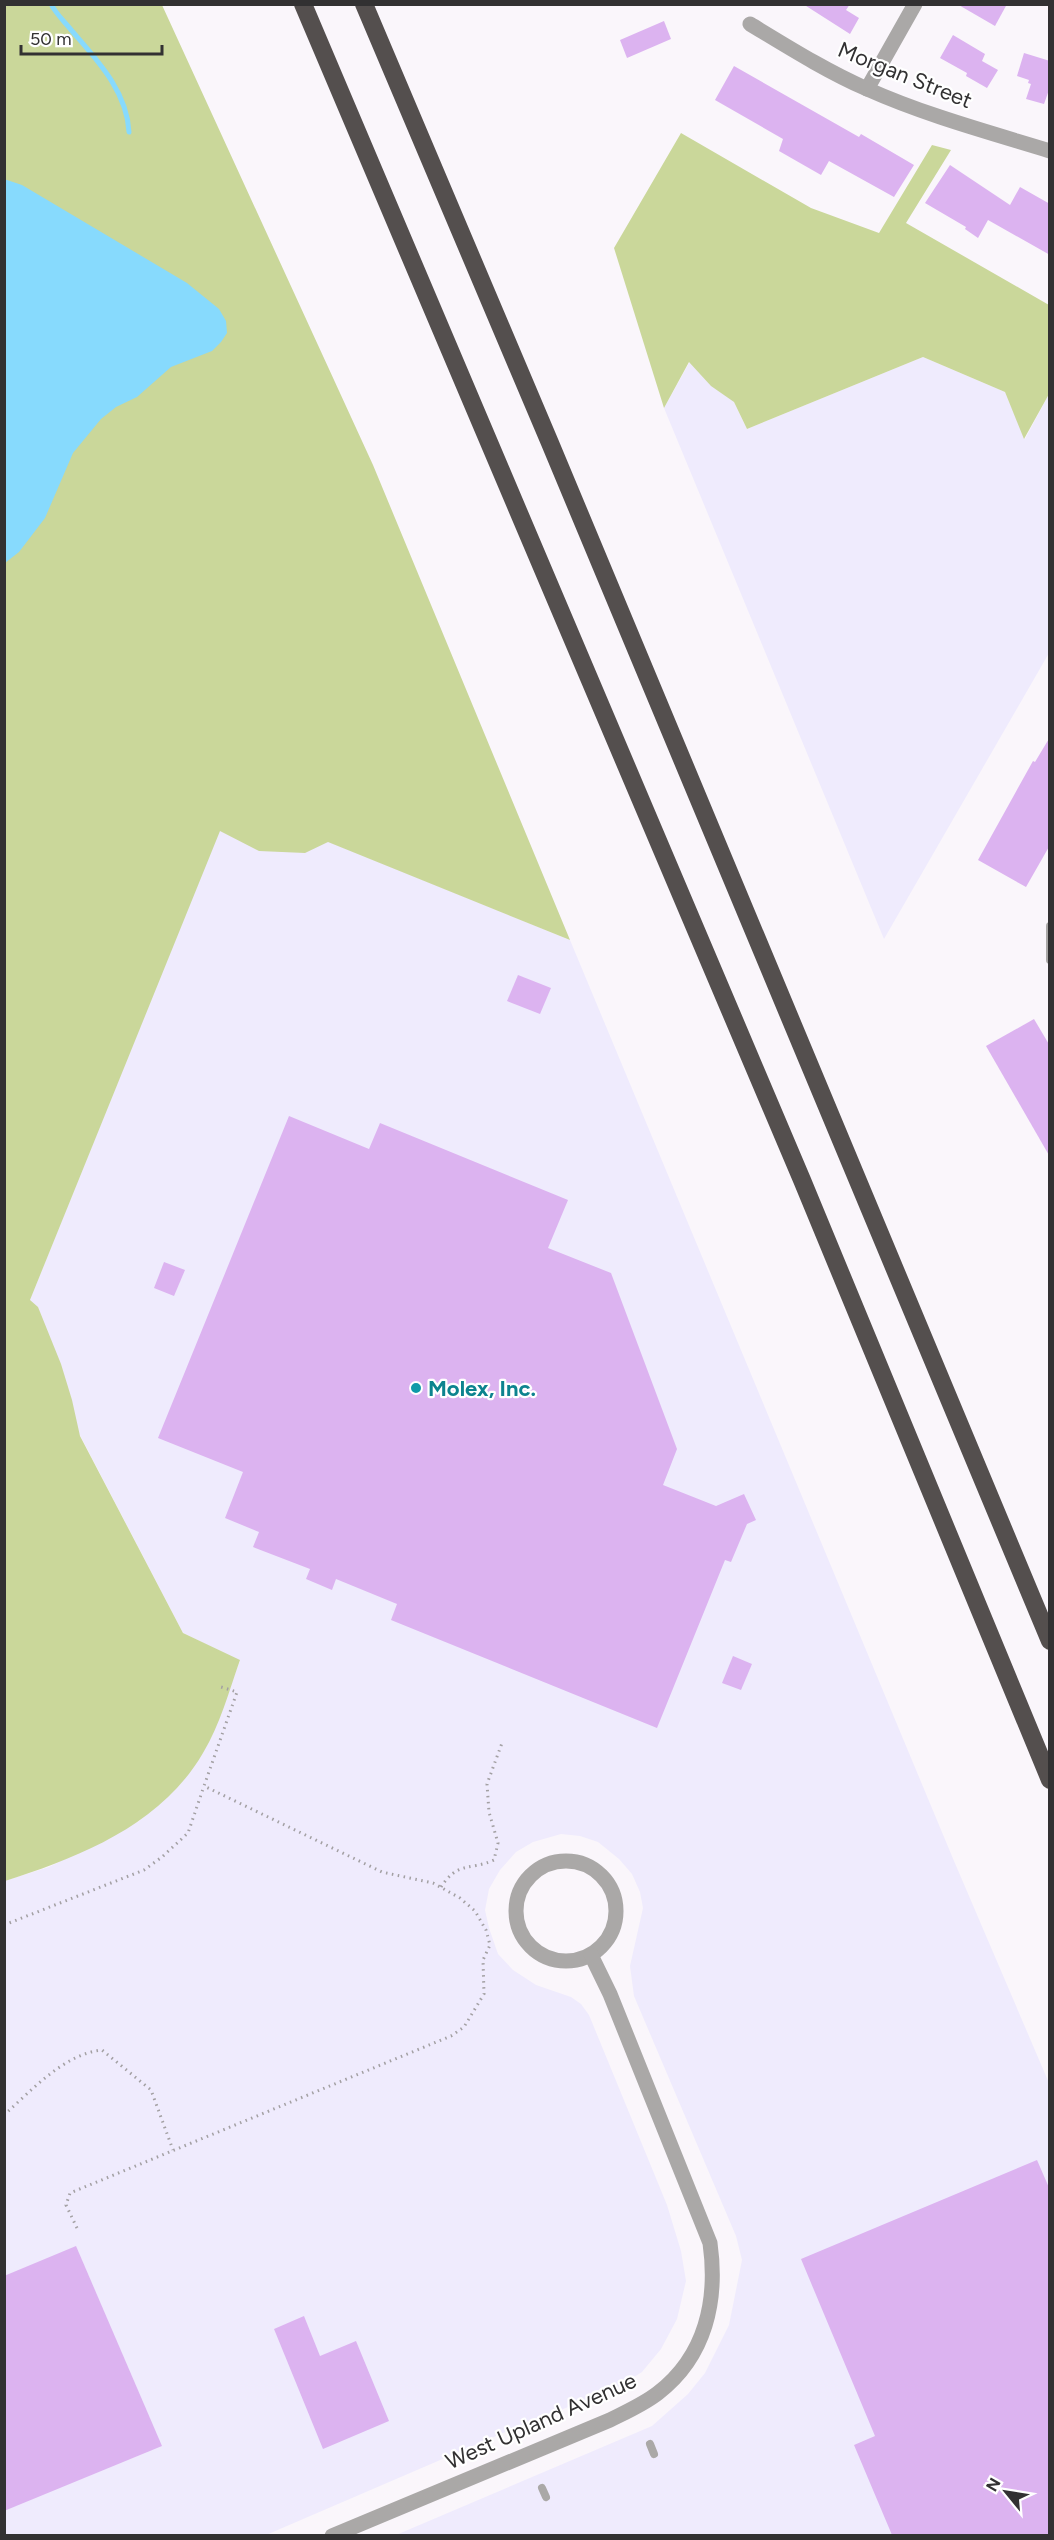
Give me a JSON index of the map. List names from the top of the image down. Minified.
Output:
{"streets":{"street":["Morgan Street","West Upland Avenue"]},"places":["Molex, Inc."],"scale_bar":"50 m","north":"top left"}
